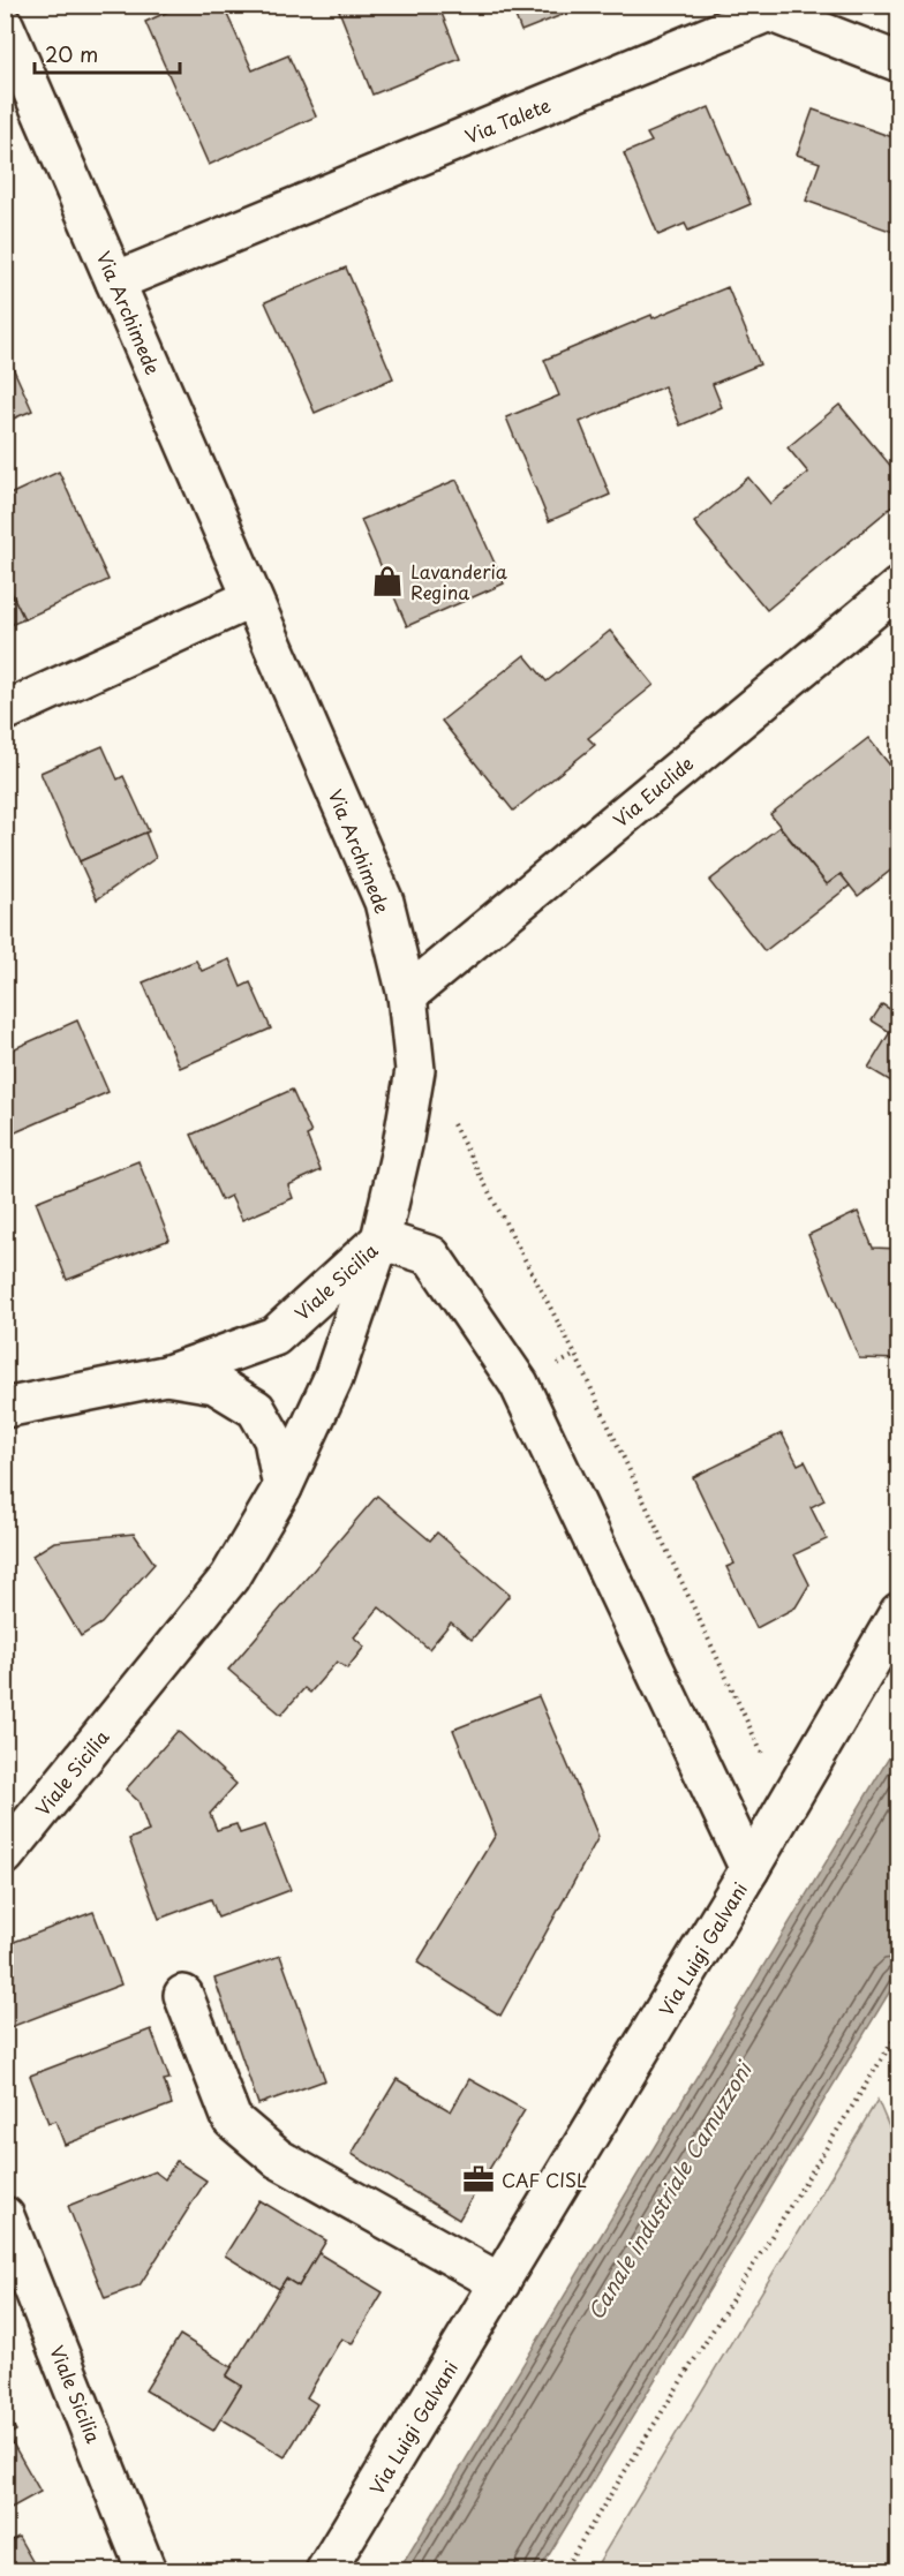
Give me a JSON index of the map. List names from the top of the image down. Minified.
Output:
{"streets":{"street":["Via Talete","Via Archimede","Via Euclide","Viale Sicilia","Via Luigi Galvani"]},"crossings":[["Via Talete","Via Archimede"],["Via Archimede","Via Euclide"],["Via Archimede","Viale Sicilia"]],"water":["Canale industriale Camuzzoni"],"places":{"shop":["Lavanderia Regina"],"office":["CAF CISL"]},"scale_bar":"20 m"}
